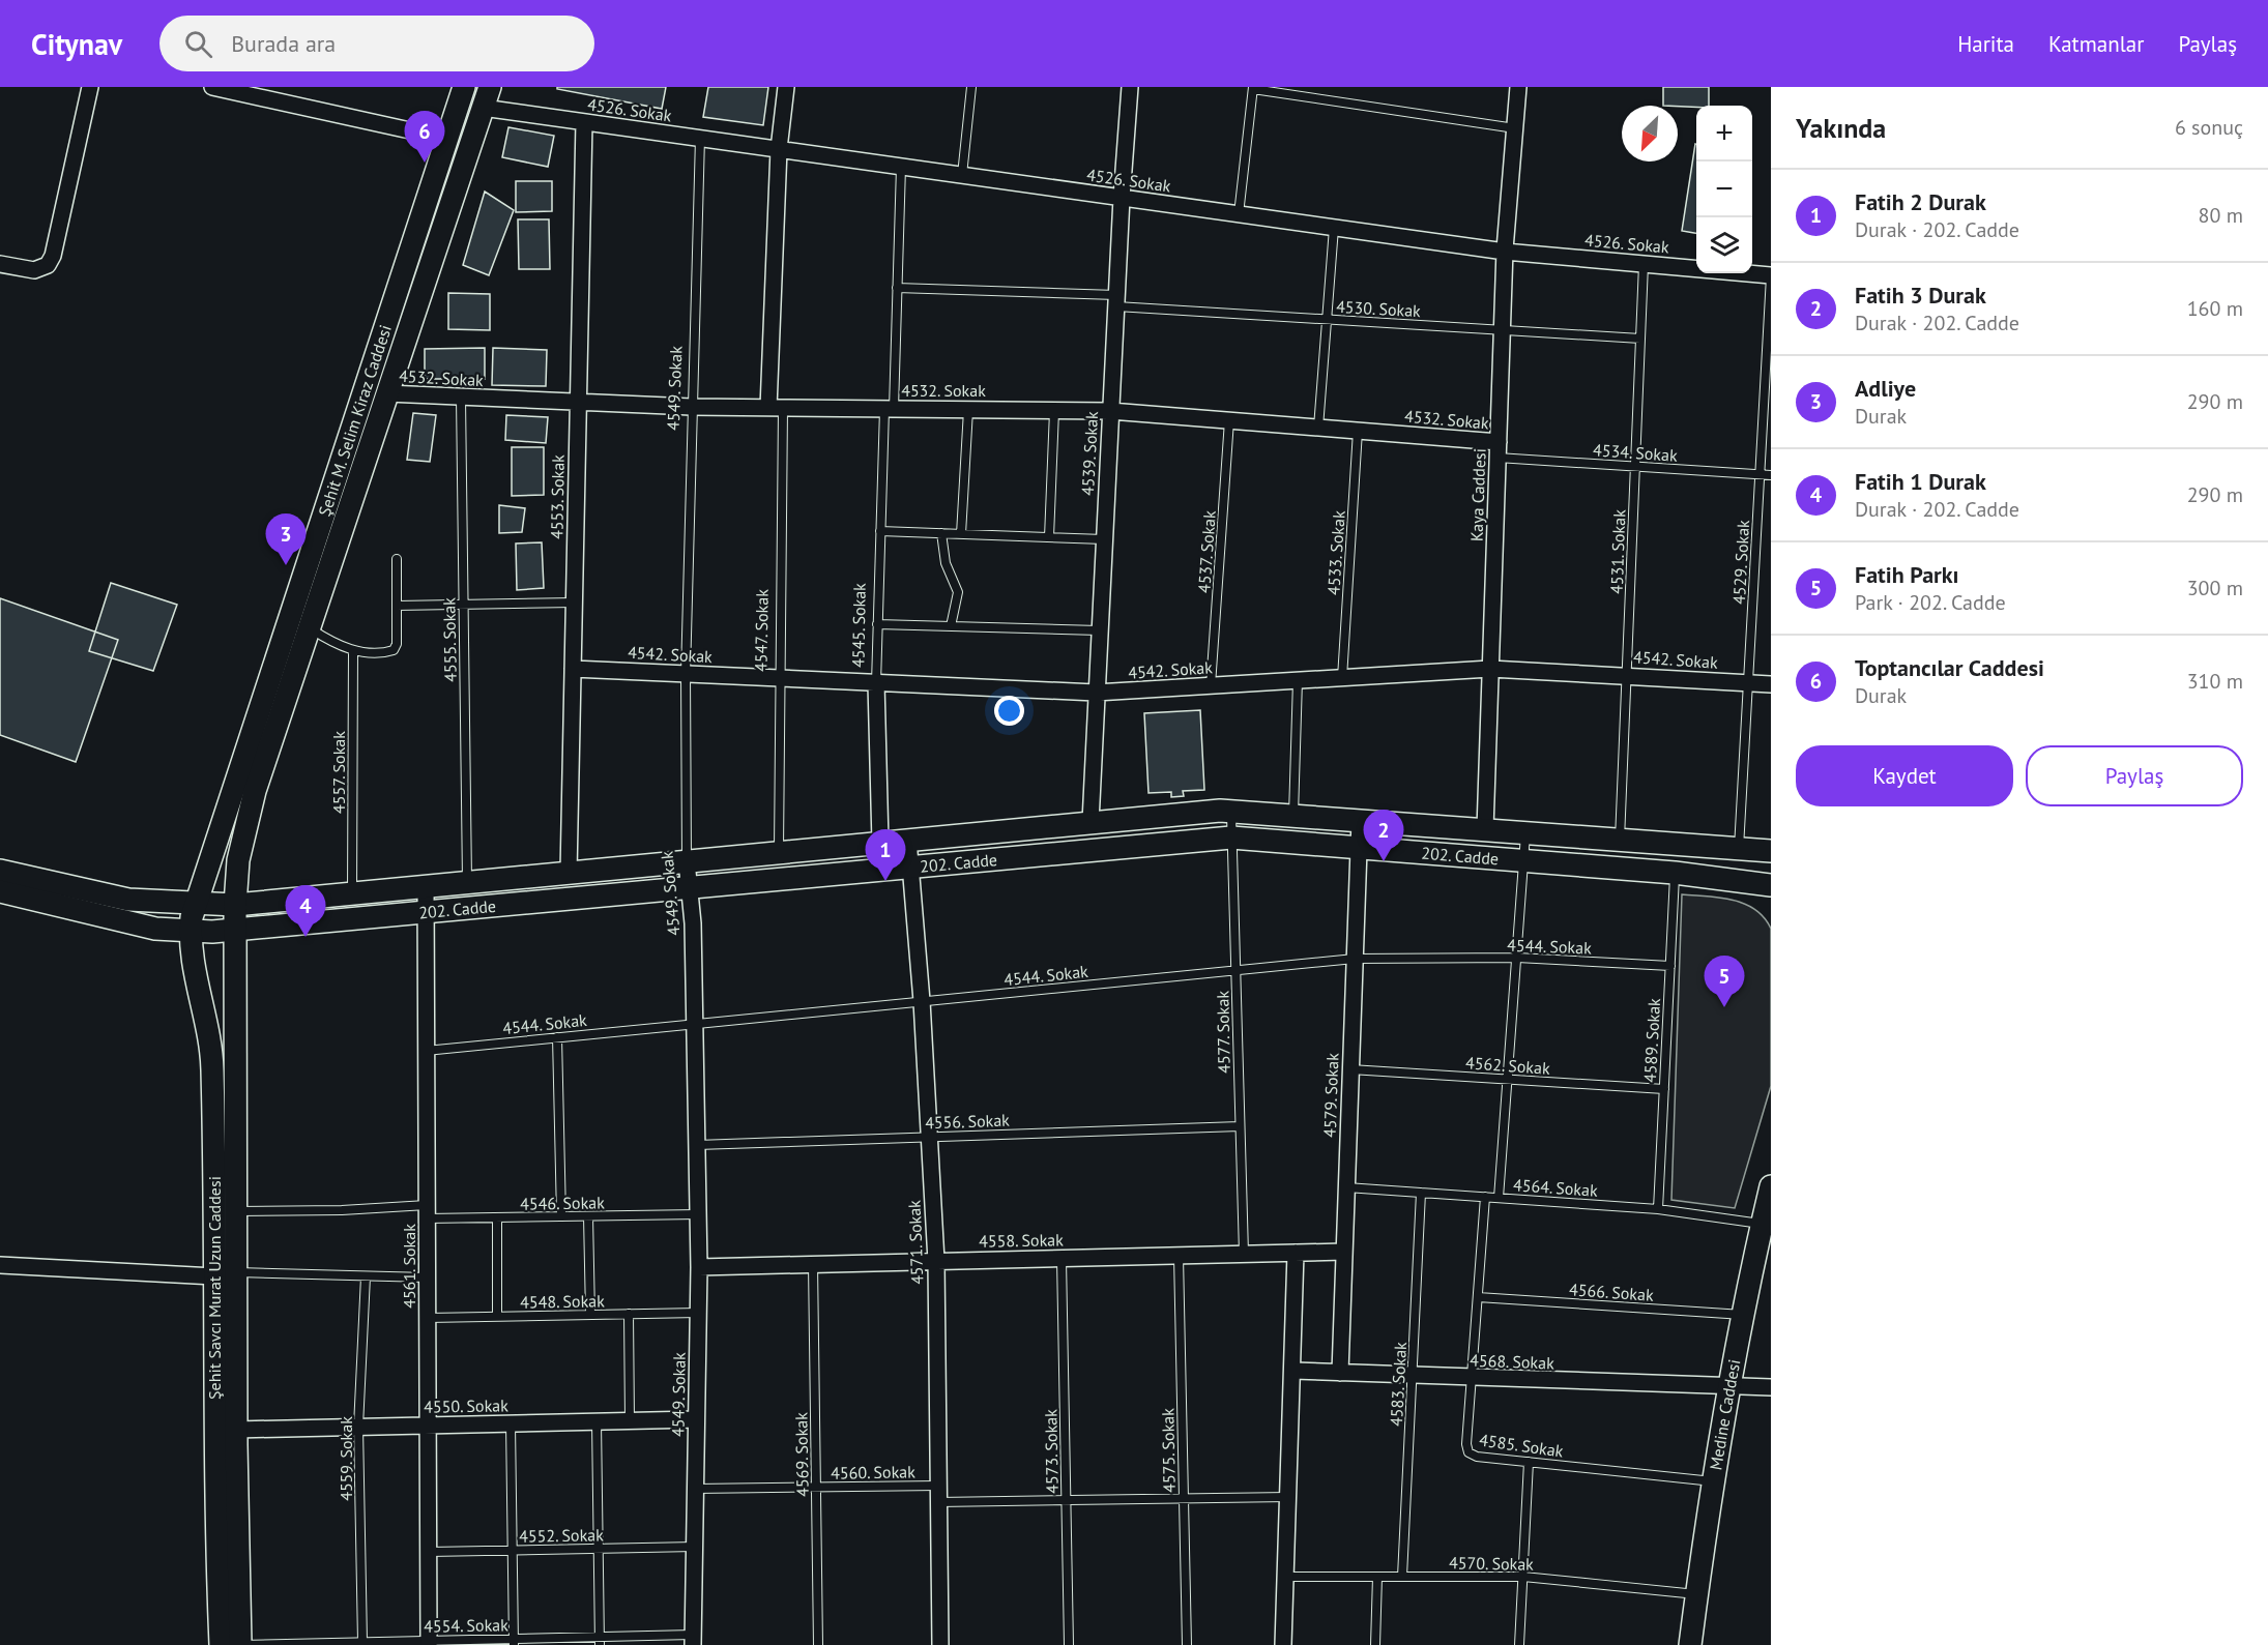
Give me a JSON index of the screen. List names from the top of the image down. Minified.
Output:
{"streets":{"street":["4526. Sokak","4532. Sokak","4549. Sokak","Şehit M. Selim Kiraz Caddesi","4539. Sokak","Kaya Caddesi","4553. Sokak","4545. Sokak","4547. Sokak","4542. Sokak","202. Cadde","4579. Sokak","4558. Sokak","4571. Sokak","4561. Sokak","Şehit Savcı Murat Uzun Caddesi","4568. Sokak","4550. Sokak","Medine Caddesi"],"lane":["4530. Sokak","4534. Sokak","4537. Sokak","4531. Sokak","4533. Sokak","4529. Sokak","4555. Sokak","4557. Sokak","4544. Sokak","4577. Sokak","4589. Sokak","4562. Sokak","4556. Sokak","4564. Sokak","4546. Sokak","4566. Sokak","4548. Sokak","4583. Sokak","4585. Sokak","4575. Sokak","4573. Sokak","4569. Sokak","4559. Sokak","4560. Sokak","4552. Sokak","4570. Sokak","4554. Sokak"]},"crossings":[["4526. Sokak","4549. Sokak"],["4526. Sokak","Şehit M. Selim Kiraz Caddesi"],["4526. Sokak","4539. Sokak"],["4526. Sokak","Kaya Caddesi"],["4526. Sokak","4553. Sokak"],["4526. Sokak","4531. Sokak"],["4526. Sokak","4529. Sokak"],["4526. Sokak","4545. Sokak"],["4526. Sokak","4547. Sokak"],["4530. Sokak","4539. Sokak"],["4530. Sokak","Kaya Caddesi"],["4530. Sokak","4531. Sokak"],["4530. Sokak","4545. Sokak"],["4532. Sokak","4549. Sokak"],["4532. Sokak","Şehit M. Selim Kiraz Caddesi"],["4532. Sokak","4534. Sokak"],["4532. Sokak","4539. Sokak"],["4532. Sokak","Kaya Caddesi"],["4532. Sokak","4553. Sokak"],["4532. Sokak","4537. Sokak"],["4532. Sokak","4533. Sokak"],["4532. Sokak","4545. Sokak"],["4532. Sokak","4547. Sokak"],["4532. Sokak","4555. Sokak"],["4549. Sokak","4542. Sokak"],["4549. Sokak","202. Cadde"],["4549. Sokak","4544. Sokak"],["4549. Sokak","4556. Sokak"],["4549. Sokak","4546. Sokak"],["4549. Sokak","4558. Sokak"],["4549. Sokak","4548. Sokak"],["4549. Sokak","4550. Sokak"],["4549. Sokak","4560. Sokak"],["4549. Sokak","4552. Sokak"],["4549. Sokak","4554. Sokak"],["Şehit M. Selim Kiraz Caddesi","202. Cadde"],["Şehit M. Selim Kiraz Caddesi","Şehit Savcı Murat Uzun Caddesi"],["4534. Sokak","Kaya Caddesi"],["4534. Sokak","4531. Sokak"],["4534. Sokak","4529. Sokak"],["4539. Sokak","4542. Sokak"],["4539. Sokak","202. Cadde"],["Kaya Caddesi","4542. Sokak"],["Kaya Caddesi","202. Cadde"],["4553. Sokak","4542. Sokak"],["4553. Sokak","202. Cadde"],["4537. Sokak","4542. Sokak"],["4531. Sokak","4542. Sokak"],["4531. Sokak","202. Cadde"],["4533. Sokak","4542. Sokak"],["4529. Sokak","4542. Sokak"],["4529. Sokak","202. Cadde"],["4545. Sokak","4542. Sokak"],["4545. Sokak","202. Cadde"],["4547. Sokak","4542. Sokak"],["4547. Sokak","202. Cadde"],["4555. Sokak","202. Cadde"],["4557. Sokak","202. Cadde"],["202. Cadde","4577. Sokak"],["202. Cadde","4589. Sokak"],["202. Cadde","4579. Sokak"],["202. Cadde","4571. Sokak"],["202. Cadde","4561. Sokak"],["202. Cadde","Şehit Savcı Murat Uzun Caddesi"],["4544. Sokak","4577. Sokak"],["4544. Sokak","4589. Sokak"],["4544. Sokak","4579. Sokak"],["4544. Sokak","4571. Sokak"],["4544. Sokak","4561. Sokak"],["4577. Sokak","4556. Sokak"],["4577. Sokak","4558. Sokak"],["4589. Sokak","4562. Sokak"],["4589. Sokak","4564. Sokak"],["4562. Sokak","4579. Sokak"],["4579. Sokak","4564. Sokak"],["4579. Sokak","4558. Sokak"],["4579. Sokak","4568. Sokak"],["4556. Sokak","4571. Sokak"],["4564. Sokak","4583. Sokak"],["4564. Sokak","Medine Caddesi"],["4564. Sokak","4585. Sokak"],["4546. Sokak","4561. Sokak"],["4546. Sokak","Şehit Savcı Murat Uzun Caddesi"],["4558. Sokak","4571. Sokak"],["4558. Sokak","4575. Sokak"],["4558. Sokak","4573. Sokak"],["4558. Sokak","4569. Sokak"],["4571. Sokak","4560. Sokak"],["4561. Sokak","4548. Sokak"],["4561. Sokak","4550. Sokak"],["4561. Sokak","4552. Sokak"],["4561. Sokak","4554. Sokak"],["Şehit Savcı Murat Uzun Caddesi","4550. Sokak"],["Şehit Savcı Murat Uzun Caddesi","4554. Sokak"],["4566. Sokak","Medine Caddesi"],["4566. Sokak","4585. Sokak"],["4568. Sokak","4583. Sokak"],["4568. Sokak","Medine Caddesi"],["4568. Sokak","4585. Sokak"],["4583. Sokak","4570. Sokak"],["4550. Sokak","4559. Sokak"],["Medine Caddesi","4585. Sokak"],["Medine Caddesi","4570. Sokak"],["4575. Sokak","4560. Sokak"],["4573. Sokak","4560. Sokak"],["4569. Sokak","4560. Sokak"],["4559. Sokak","4554. Sokak"]],"north":"bottom left","page":{"header":"Citynav","search":"Burada ara","nav":["Harita","Katmanlar","Paylaş"],"heading":["Yakında","6 sonuç"],"map_buttons":["+","−"],"pins":["6","3","2","1","4","5"],"list":[{"mark":"1","name":"Fatih 2 Durak","note":"Durak · 202. Cadde","value":"80 m"},{"mark":"2","name":"Fatih 3 Durak","note":"Durak · 202. Cadde","value":"160 m"},{"mark":"3","name":"Adliye","note":"Durak","value":"290 m"},{"mark":"4","name":"Fatih 1 Durak","note":"Durak · 202. Cadde","value":"290 m"},{"mark":"5","name":"Fatih Parkı","note":"Park · 202. Cadde","value":"300 m"},{"mark":"6","name":"Toptancılar Caddesi","note":"Durak","value":"310 m"}],"buttons":["Kaydet","Paylaş"]}}
